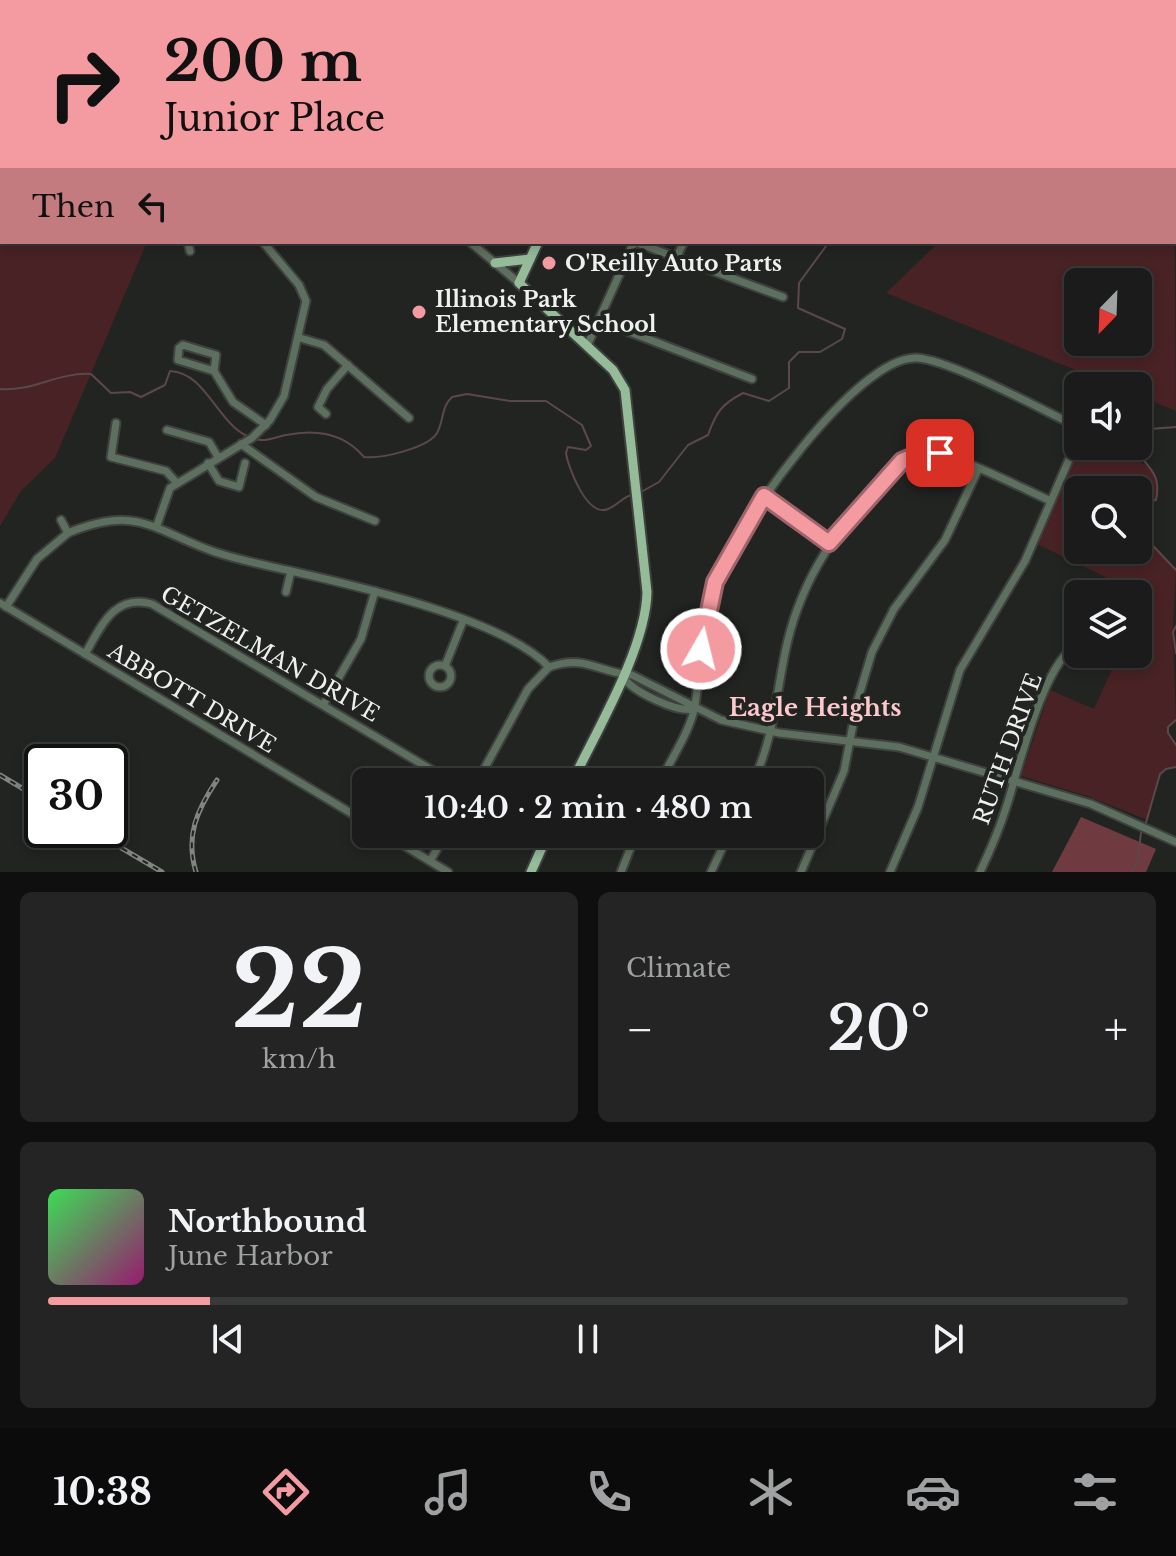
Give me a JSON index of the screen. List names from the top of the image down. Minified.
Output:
{"streets":{"street":["GETZELMAN DRIVE","ABBOTT DRIVE","RUTH DRIVE"]},"crossings":[["GETZELMAN DRIVE","ABBOTT DRIVE"]],"districts":["Eagle Heights"],"places":["O'Reilly Auto Parts","Illinois Park Elementary School"],"north":"bottom left","page":{"turn":["200 m","Junior Place"],"then":"Then","limit":"30","trip":"10:40 · 2 min · 480 m","tile":[["22","km/h"],"Climate"],"heat":["−","20°","+"],"song":["Northbound","June Harbor"],"tabs":"10:38"}}
